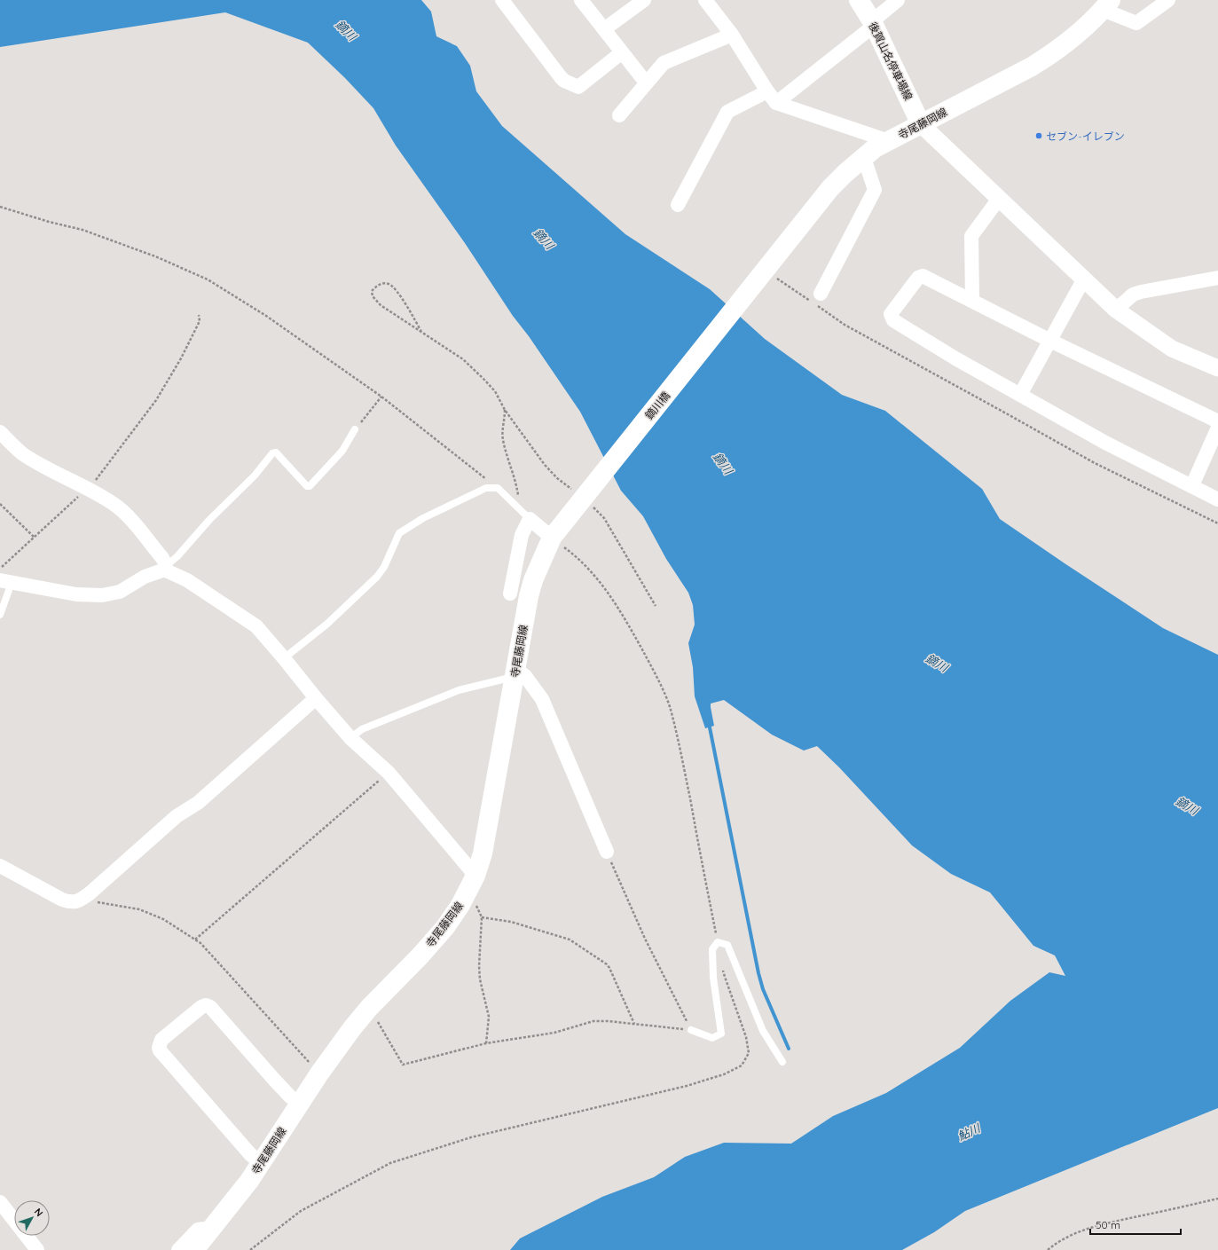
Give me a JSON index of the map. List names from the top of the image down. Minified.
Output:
{"streets":{"main road":["後賀山名停車場線","寺尾藤岡線","鏑川橋"]},"crossings":[["後賀山名停車場線","寺尾藤岡線"],["寺尾藤岡線","鏑川橋"]],"water":["鏑川","鮎川"],"places":["セブン-イレブン"],"scale_bar":"50 m","north":"top right"}
